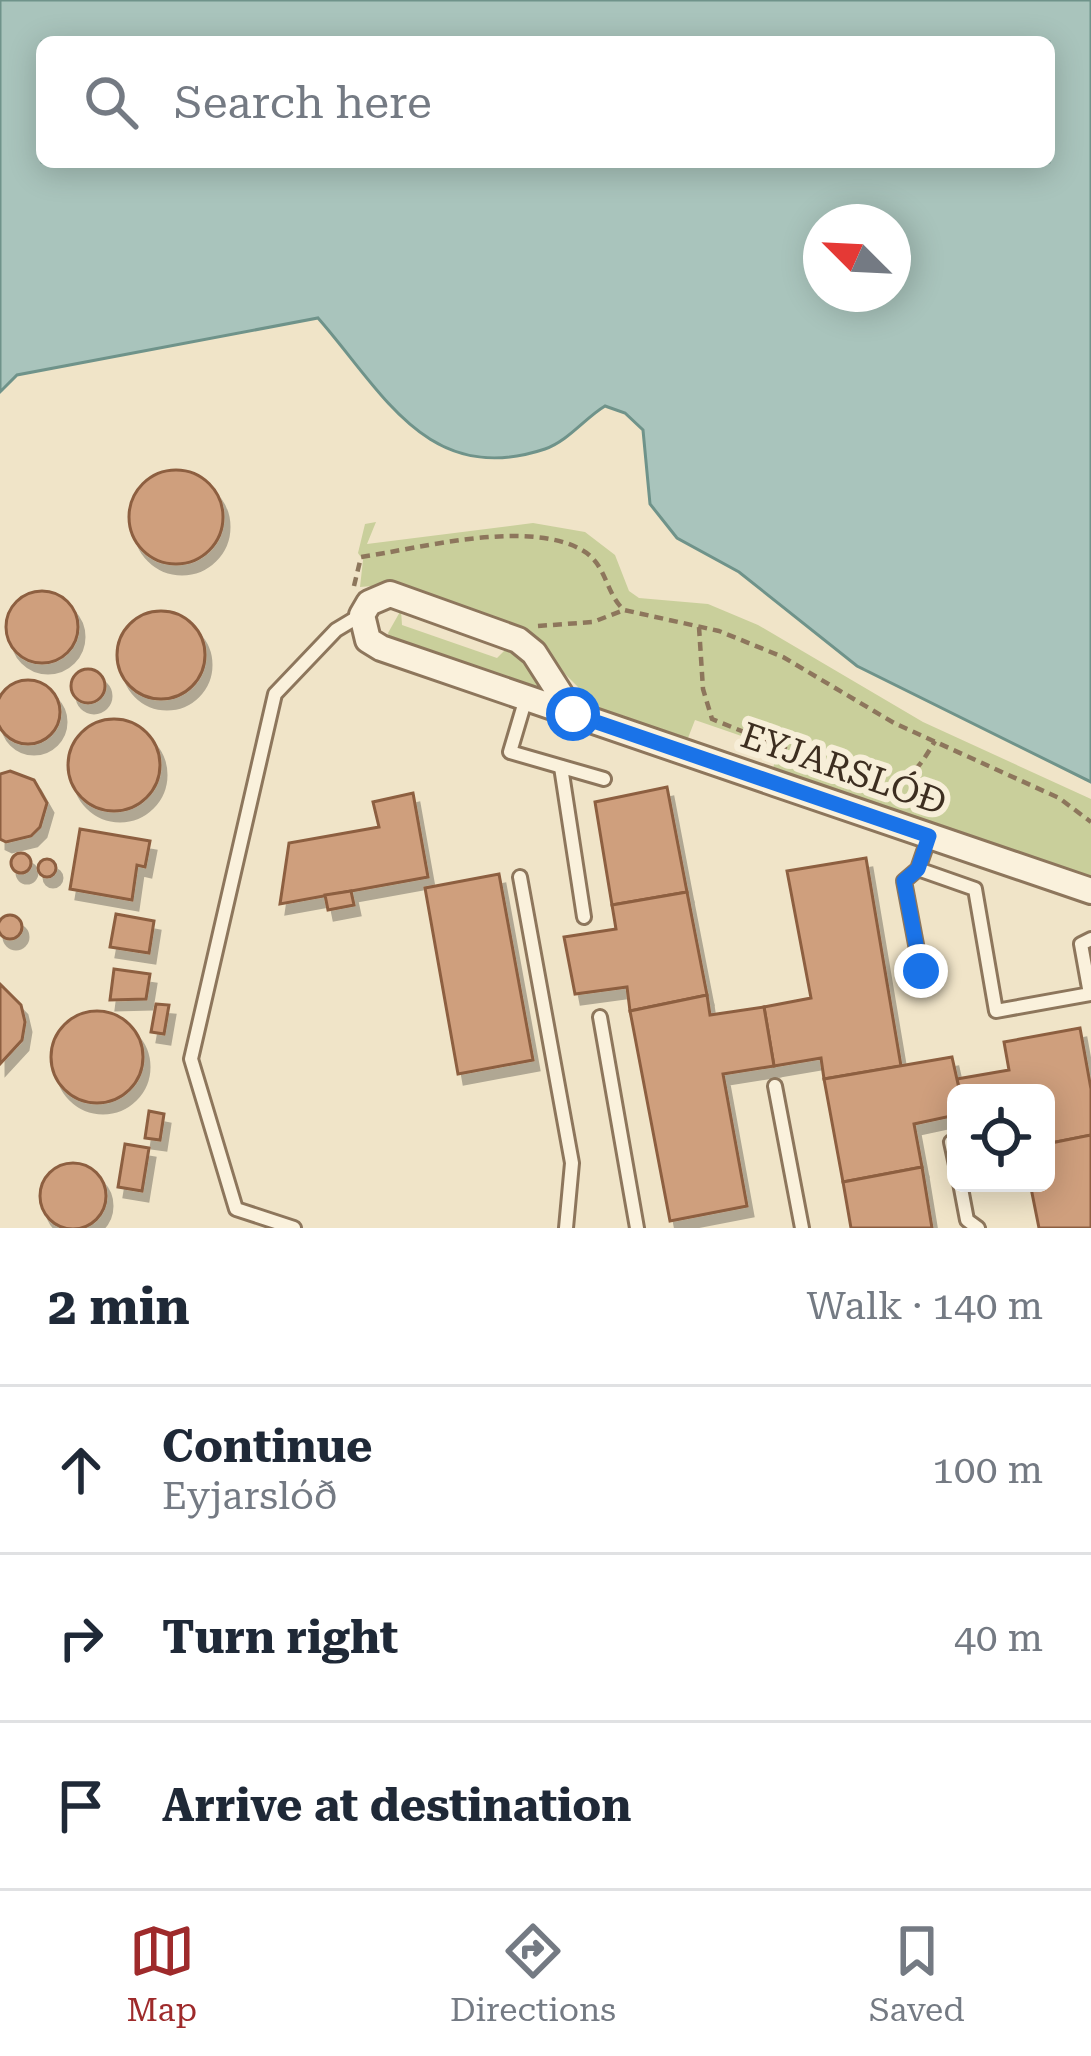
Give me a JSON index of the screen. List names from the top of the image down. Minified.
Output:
{"streets":{"street":["EYJARSLÓÐ"]},"north":"top left","page":{"search":"Search here","heading":["2 min","Walk · 140 m"],"list":[["Continue","Eyjarslóð","100 m"],["Turn right","40 m"],"Arrive at destination"],"nav":["Map","Directions","Saved"]}}
